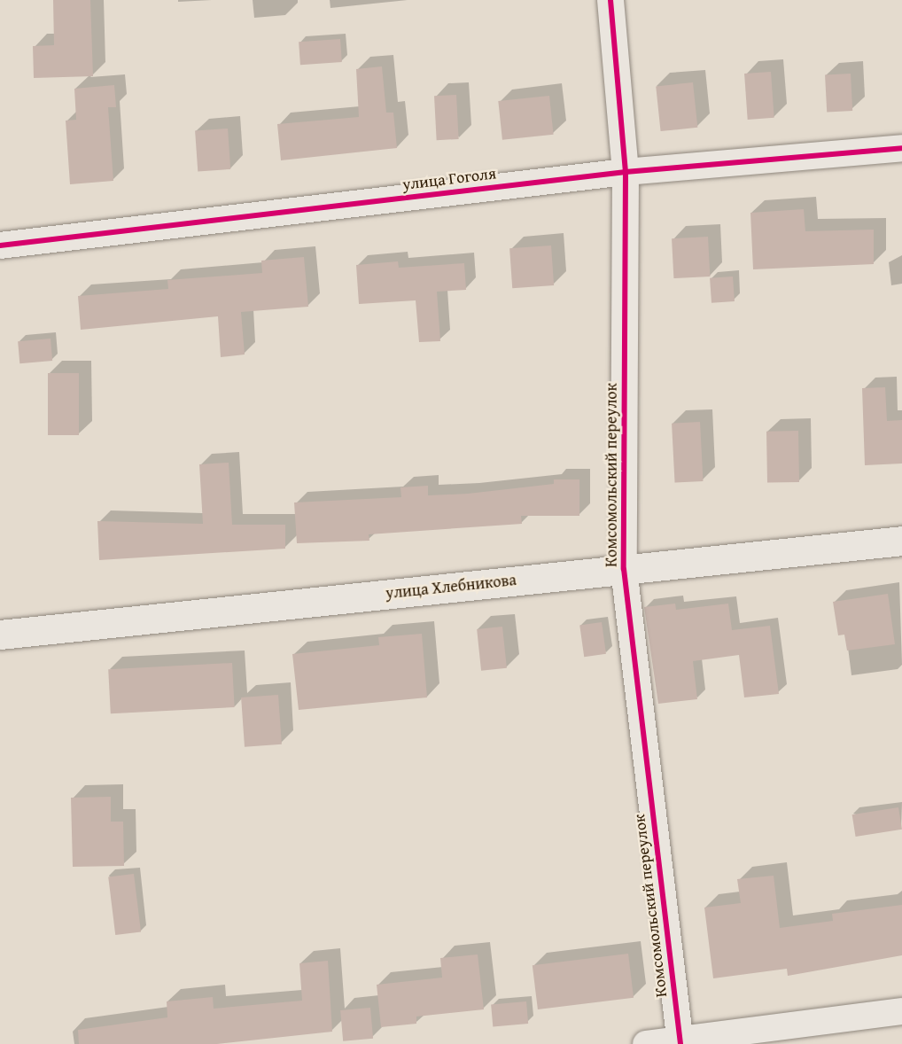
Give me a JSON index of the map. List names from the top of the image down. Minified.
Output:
{"streets":{"street":["улица Гоголя","Комсомольский переулок","улица Хлебникова"]},"crossings":[["улица Гоголя","Комсомольский переулок"],["Комсомольский переулок","улица Хлебникова"]]}
